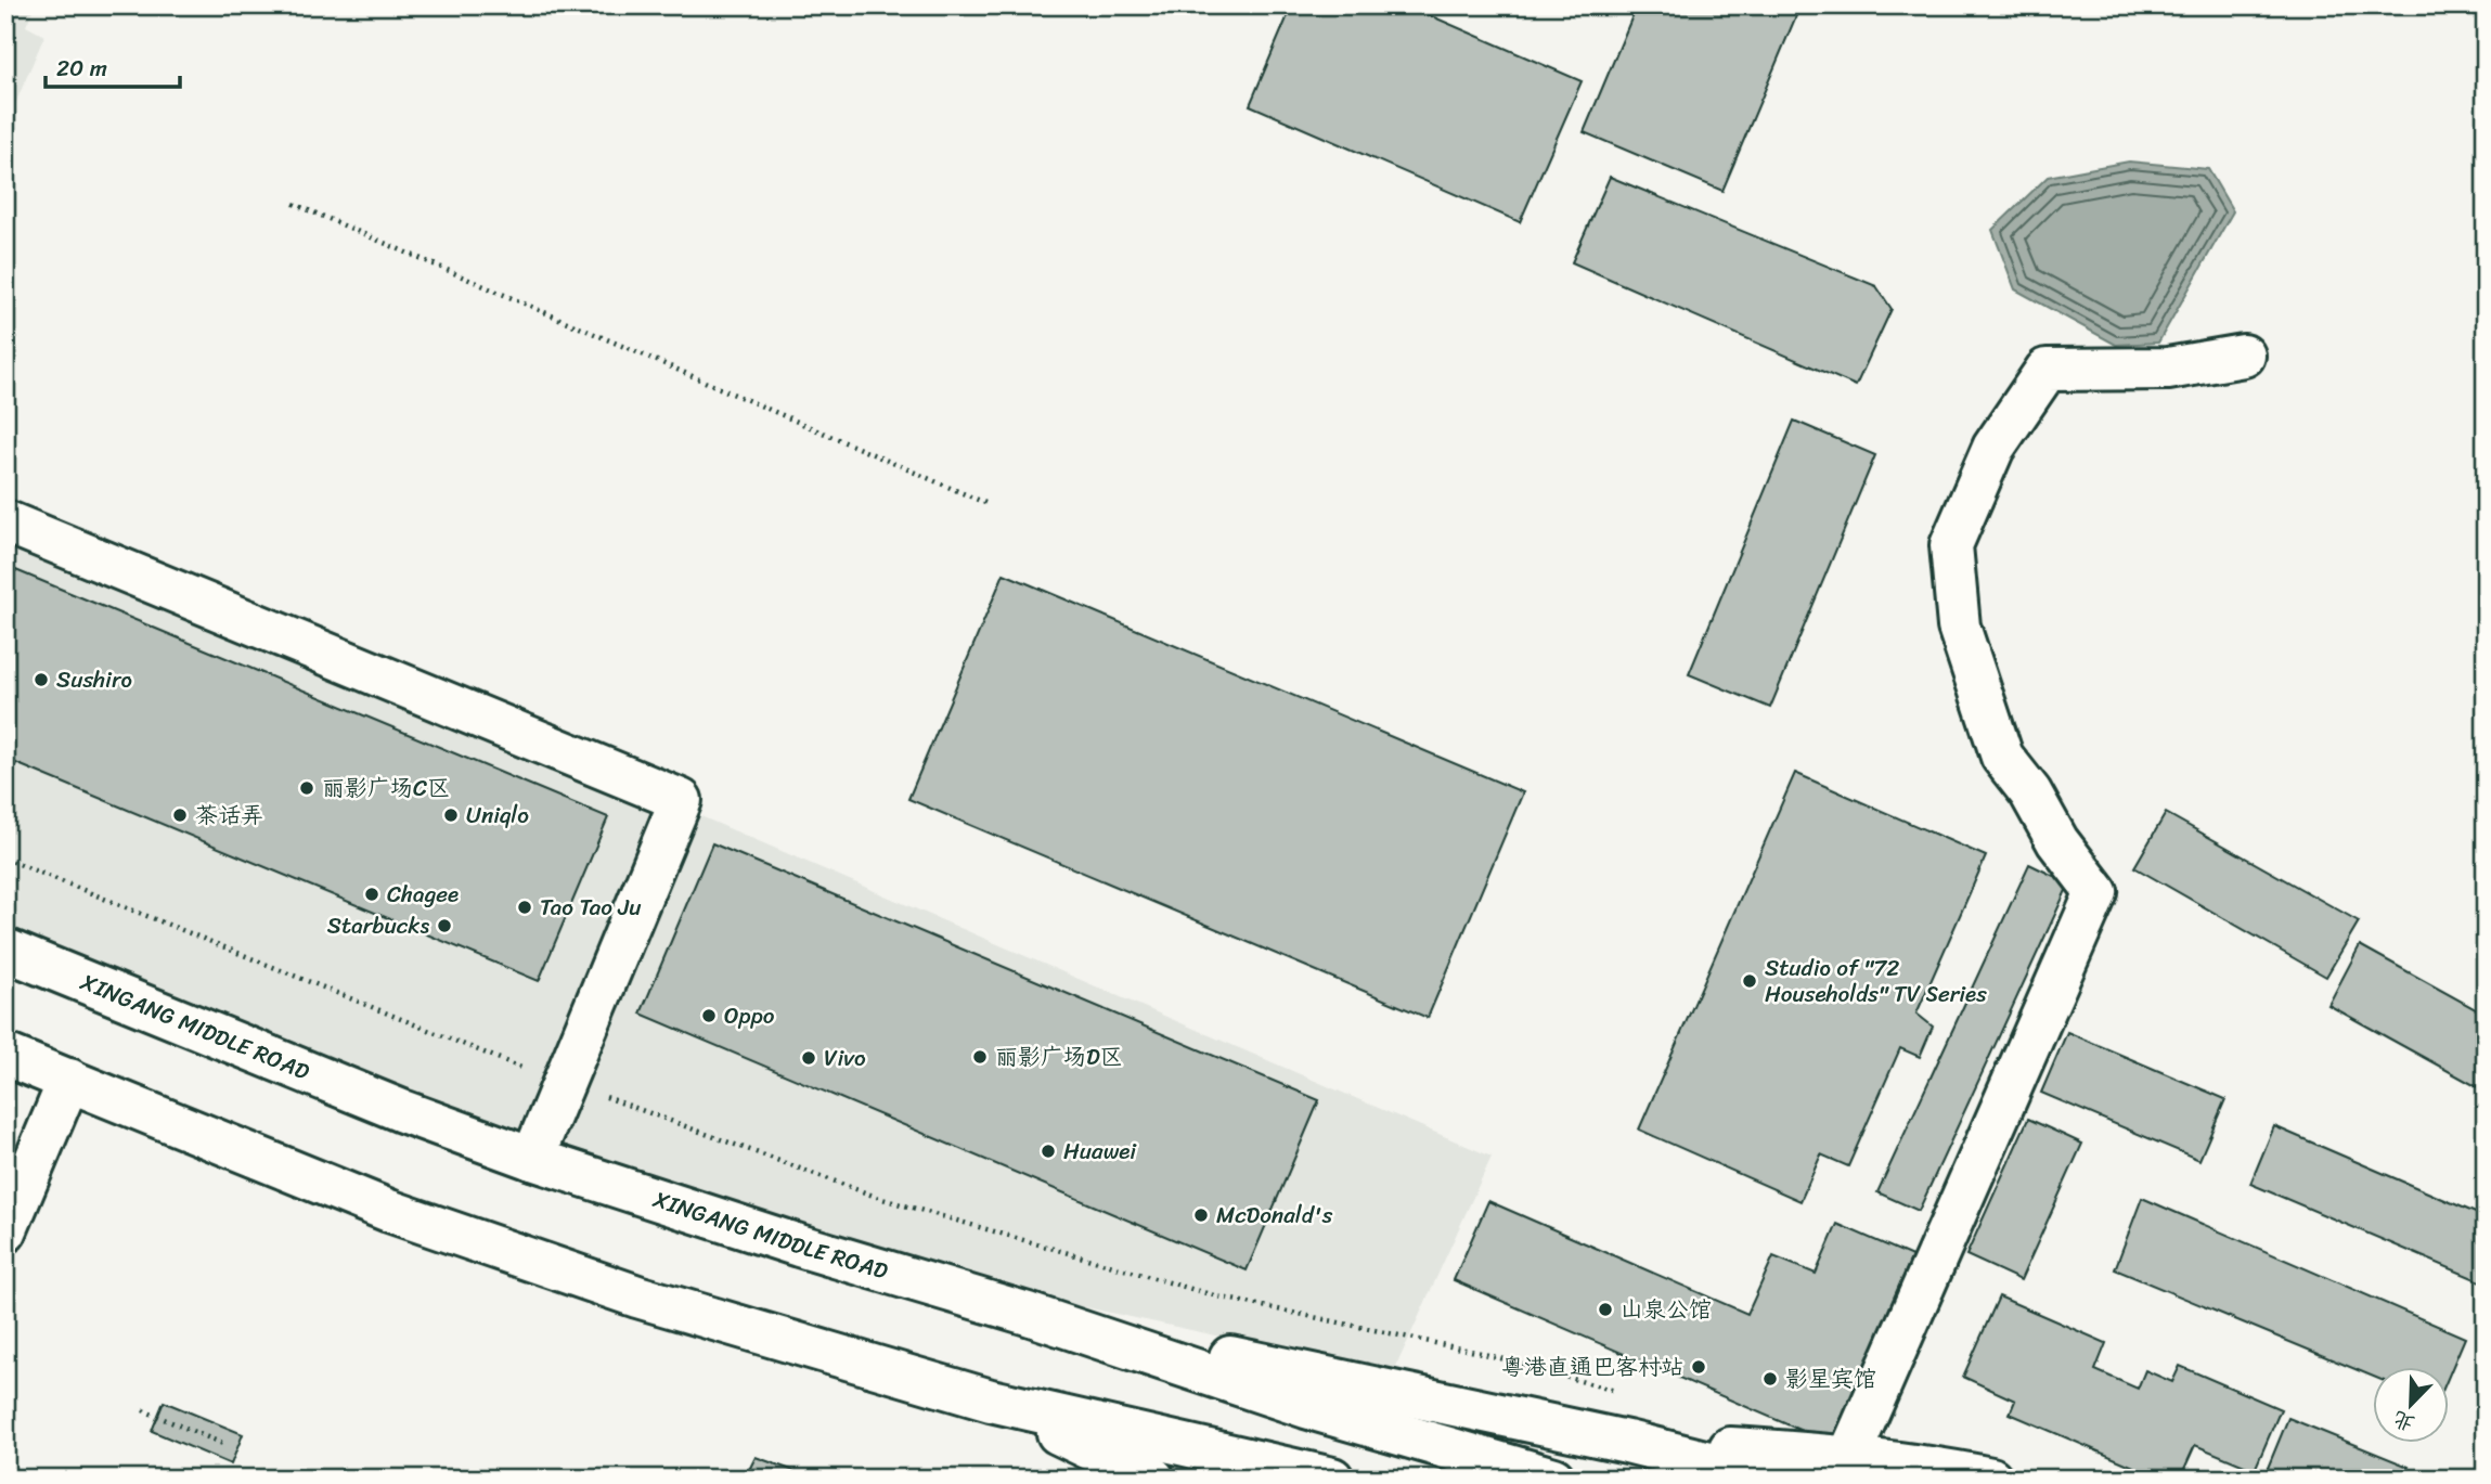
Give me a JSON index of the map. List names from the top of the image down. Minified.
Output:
{"streets":{"main road":["XINGANG MIDDLE ROAD"]},"places":["Sushiro","丽影广场C区","茶话弄","Uniqlo","Chagee","Tao Tao Ju","Starbucks","Studio of \"72 Households\" TV Series","Oppo","丽影广场D区","Vivo","Huawei","McDonald's","山泉公馆","粤港直通巴客村站","影星宾馆"],"scale_bar":"20 m","north":"bottom left"}
